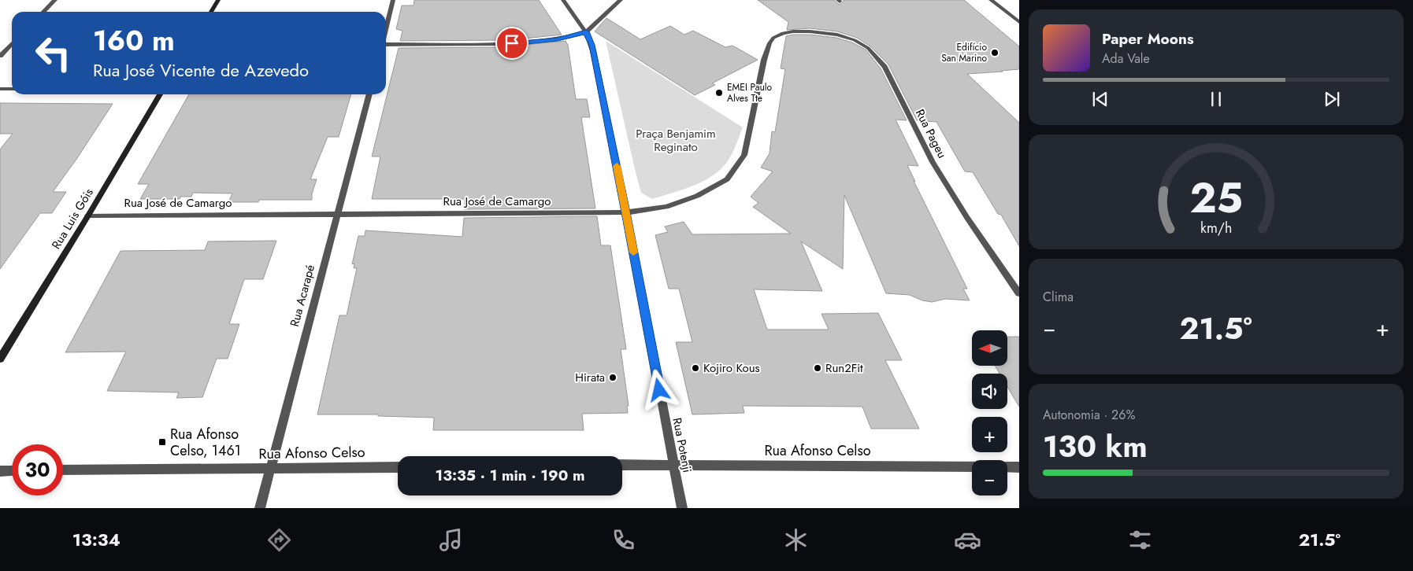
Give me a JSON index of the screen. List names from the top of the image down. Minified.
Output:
{"streets":{"street":["Rua Pageu","Rua José de Camargo","Rua Luis Góis","Rua Acarapé","Rua Potenji","Rua Afonso Celso"]},"crossings":[["Rua Pageu","Rua José de Camargo"],["Rua José de Camargo","Rua Luis Góis"],["Rua José de Camargo","Rua Acarapé"],["Rua José de Camargo","Rua Potenji"],["Rua Acarapé","Rua Afonso Celso"],["Rua Potenji","Rua Afonso Celso"]],"parks":["Praça Benjamim Reginato"],"places":{"other":["Edifício San Marino","EMEI Paulo Alves Tte","Kojiro Kous","Run2Fit","Hirata"],"transit":["Rua Afonso Celso, 1461"]},"north":"left","page":{"turn":["160 m","Rua José Vicente de Azevedo"],"song":["Paper Moons","Ada Vale"],"tile":["Clima",["Autonomia · 26%","130 km"]],"heat":["−","21.5°","+"],"map_buttons":["+","−"],"limit":"30","trip":"13:35 · 1 min · 190 m","tabs":["13:34","21.5°"],"gauge":["25","km/h"]}}
